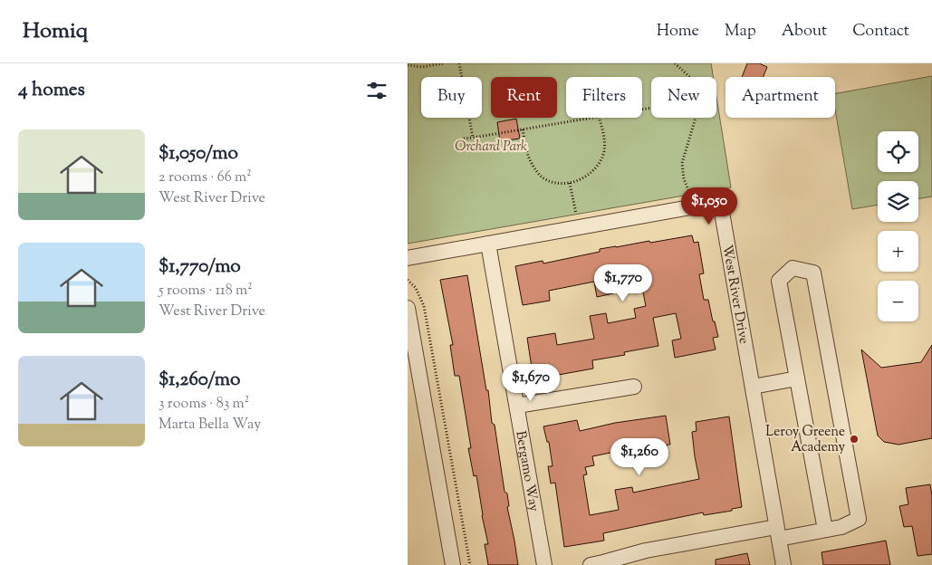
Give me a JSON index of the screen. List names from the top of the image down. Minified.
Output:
{"streets":{"street":["West River Drive","Bergamo Way"]},"crossings":[["West River Drive","Bergamo Way"]],"parks":["Orchard Park"],"places":["Leroy Greene Academy"],"page":{"header":"Homiq","nav":["Home","Map","About","Contact"],"heading":"4 homes","chip":["Buy","Rent","Filters","New","Apartment"],"list":[{"name":"$1,050/mo","note":"2 rooms · 66 m² · West River Drive"},{"name":"$1,770/mo","note":"5 rooms · 118 m² · West River Drive"},{"name":"$1,260/mo","note":"3 rooms · 83 m² · Marta Bella Way"}],"map_buttons":["+","−"],"price":["$1,050","$1,770","$1,670","$1,260"]}}
